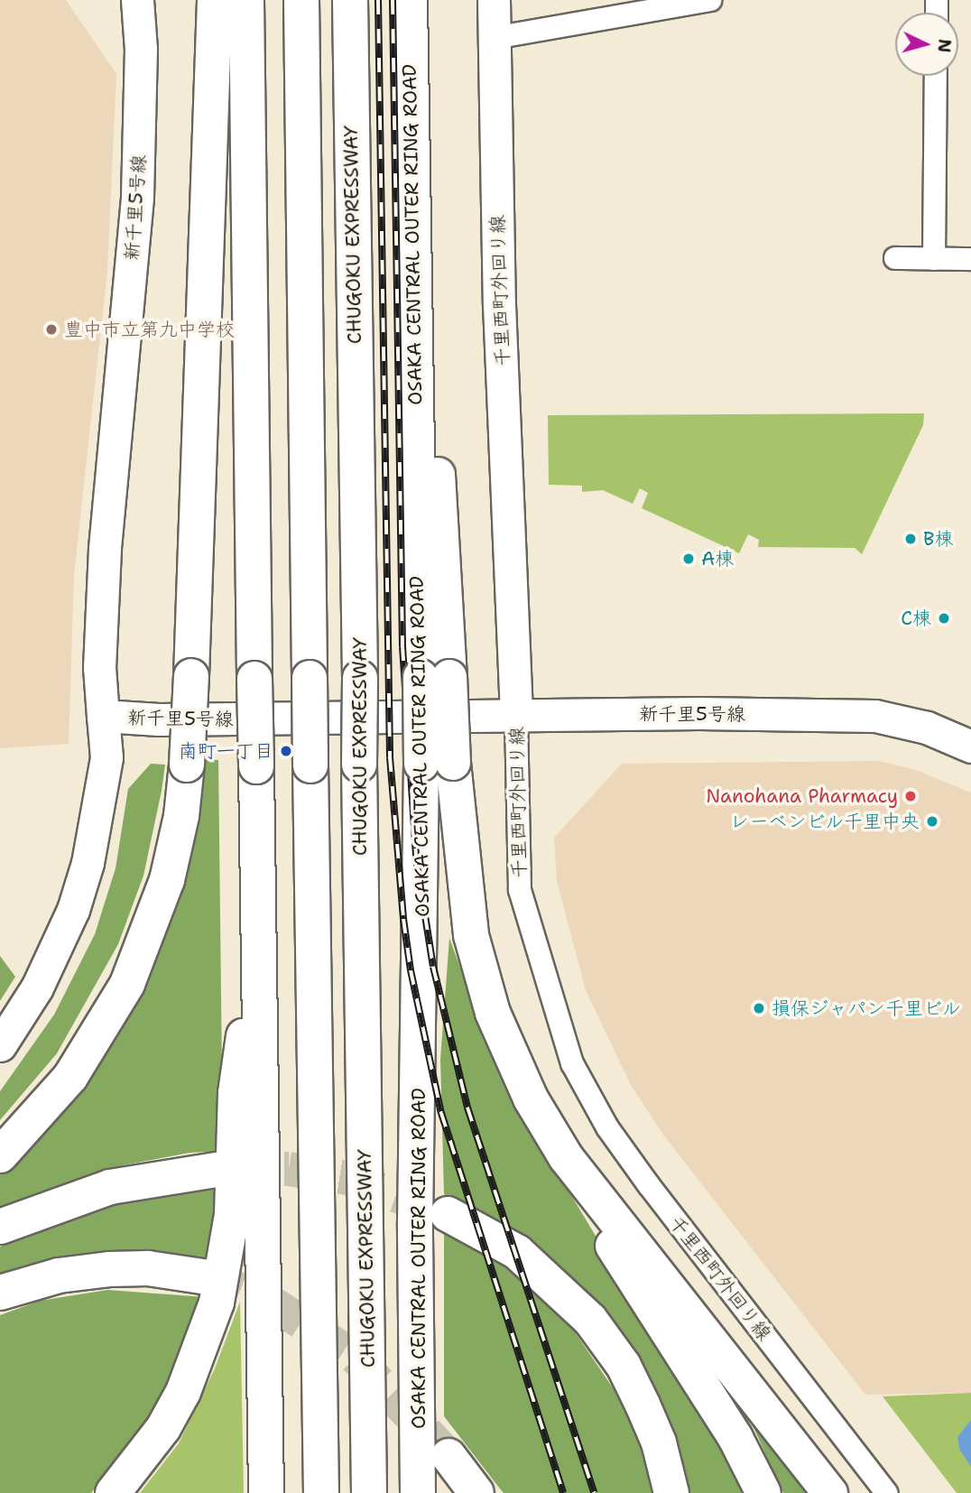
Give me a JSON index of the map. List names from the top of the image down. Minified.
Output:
{"streets":{"main road":["CHUGOKU EXPRESSWAY","OSAKA CENTRAL OUTER RING ROAD"],"street":["新千里5号線","千里西町外回り線"]},"crossings":[["新千里5号線","千里西町外回り線"]],"places":["豊中市立第九中学校","B棟","A棟","C棟","南町一丁目","Nanohana Pharmacy","レーベンビル千里中央","損保ジャパン千里ビル"],"north":"right"}
